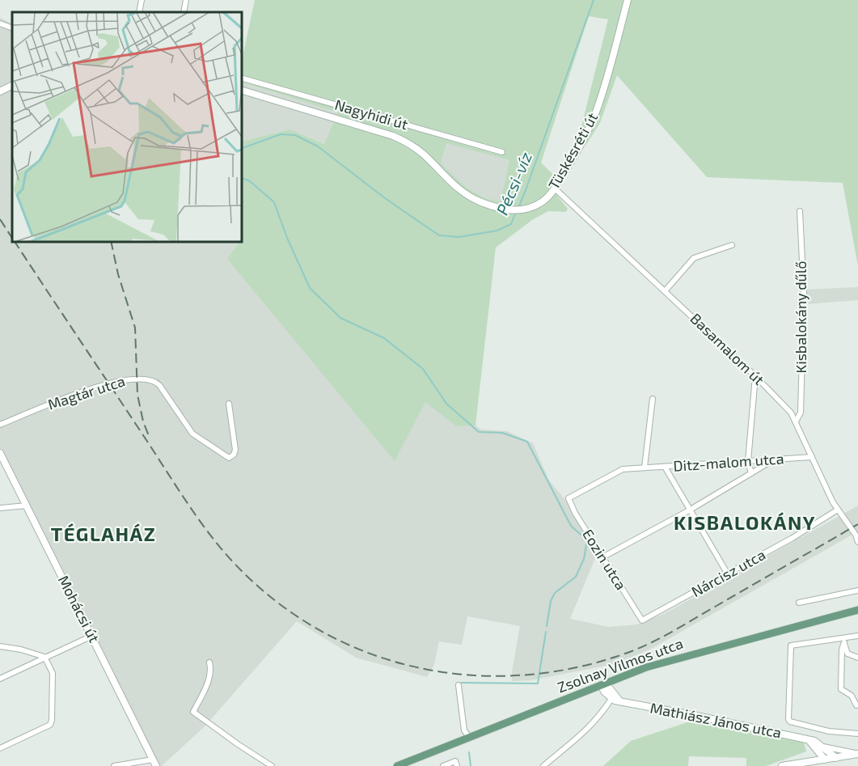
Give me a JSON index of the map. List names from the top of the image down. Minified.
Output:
{"streets":{"main road":["Zsolnay Vilmos utca"],"street":["Nagyhidi út","Tüskésréti út","Kisbalokány dűlő","Basamalom út","Magtár utca","Ditz-malom utca","Eozin utca","Nárcisz utca","Mohácsi út","Mathiász János utca"]},"crossings":[["Tüskésréti út","Basamalom út"],["Kisbalokány dűlő","Basamalom út"],["Basamalom út","Ditz-malom utca"],["Basamalom út","Nárcisz utca"],["Ditz-malom utca","Eozin utca"],["Eozin utca","Nárcisz utca"]],"districts":["KISBALOKÁNY","TÉGLAHÁZ"],"water":["Pécsi-víz"]}
